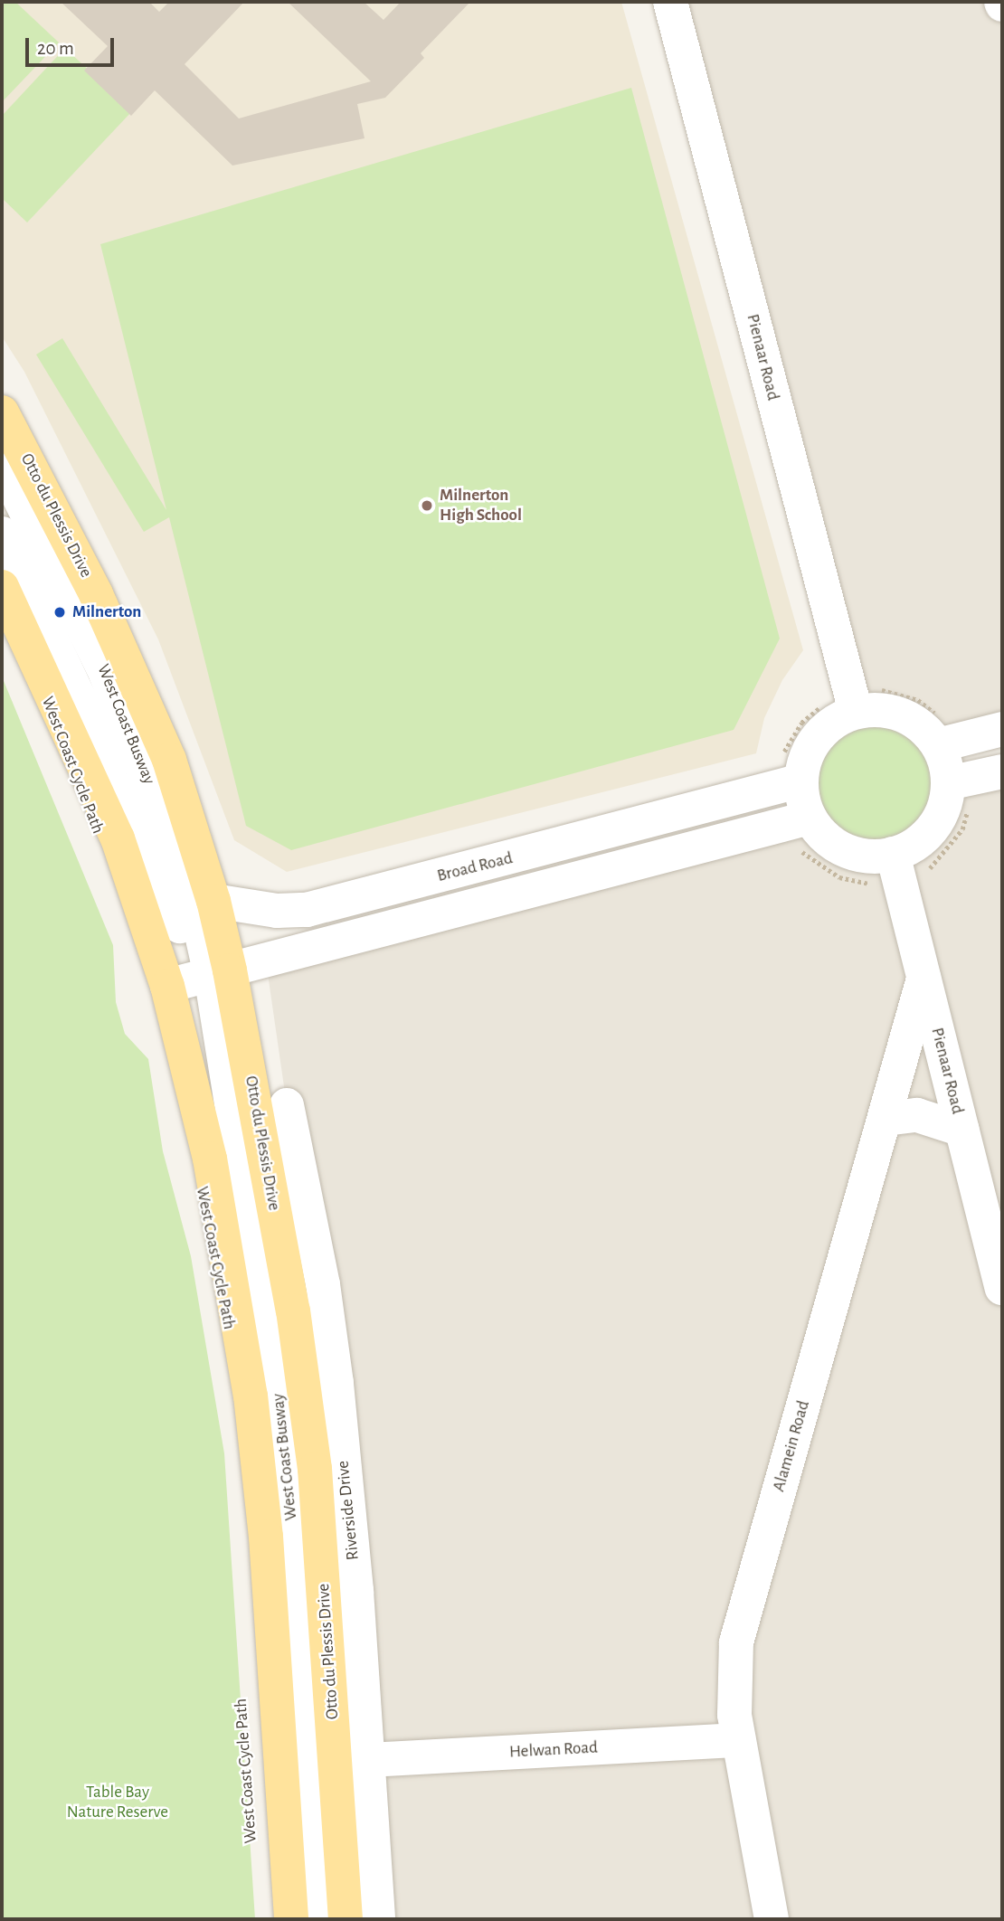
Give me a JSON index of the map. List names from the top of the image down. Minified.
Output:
{"streets":{"main road":["Otto du Plessis Drive"],"street":["Pienaar Road","West Coast Busway","Broad Road","Alamein Road","Riverside Drive","Helwan Road"]},"crossings":[["Pienaar Road","Broad Road"],["Pienaar Road","Alamein Road"],["Otto du Plessis Drive","West Coast Busway"],["Otto du Plessis Drive","Broad Road"],["West Coast Busway","Broad Road"],["Alamein Road","Helwan Road"],["Riverside Drive","Helwan Road"]],"parks":["Table Bay Nature Reserve"],"places":["Milnerton High School","Milnerton"],"scale_bar":"20 m"}
